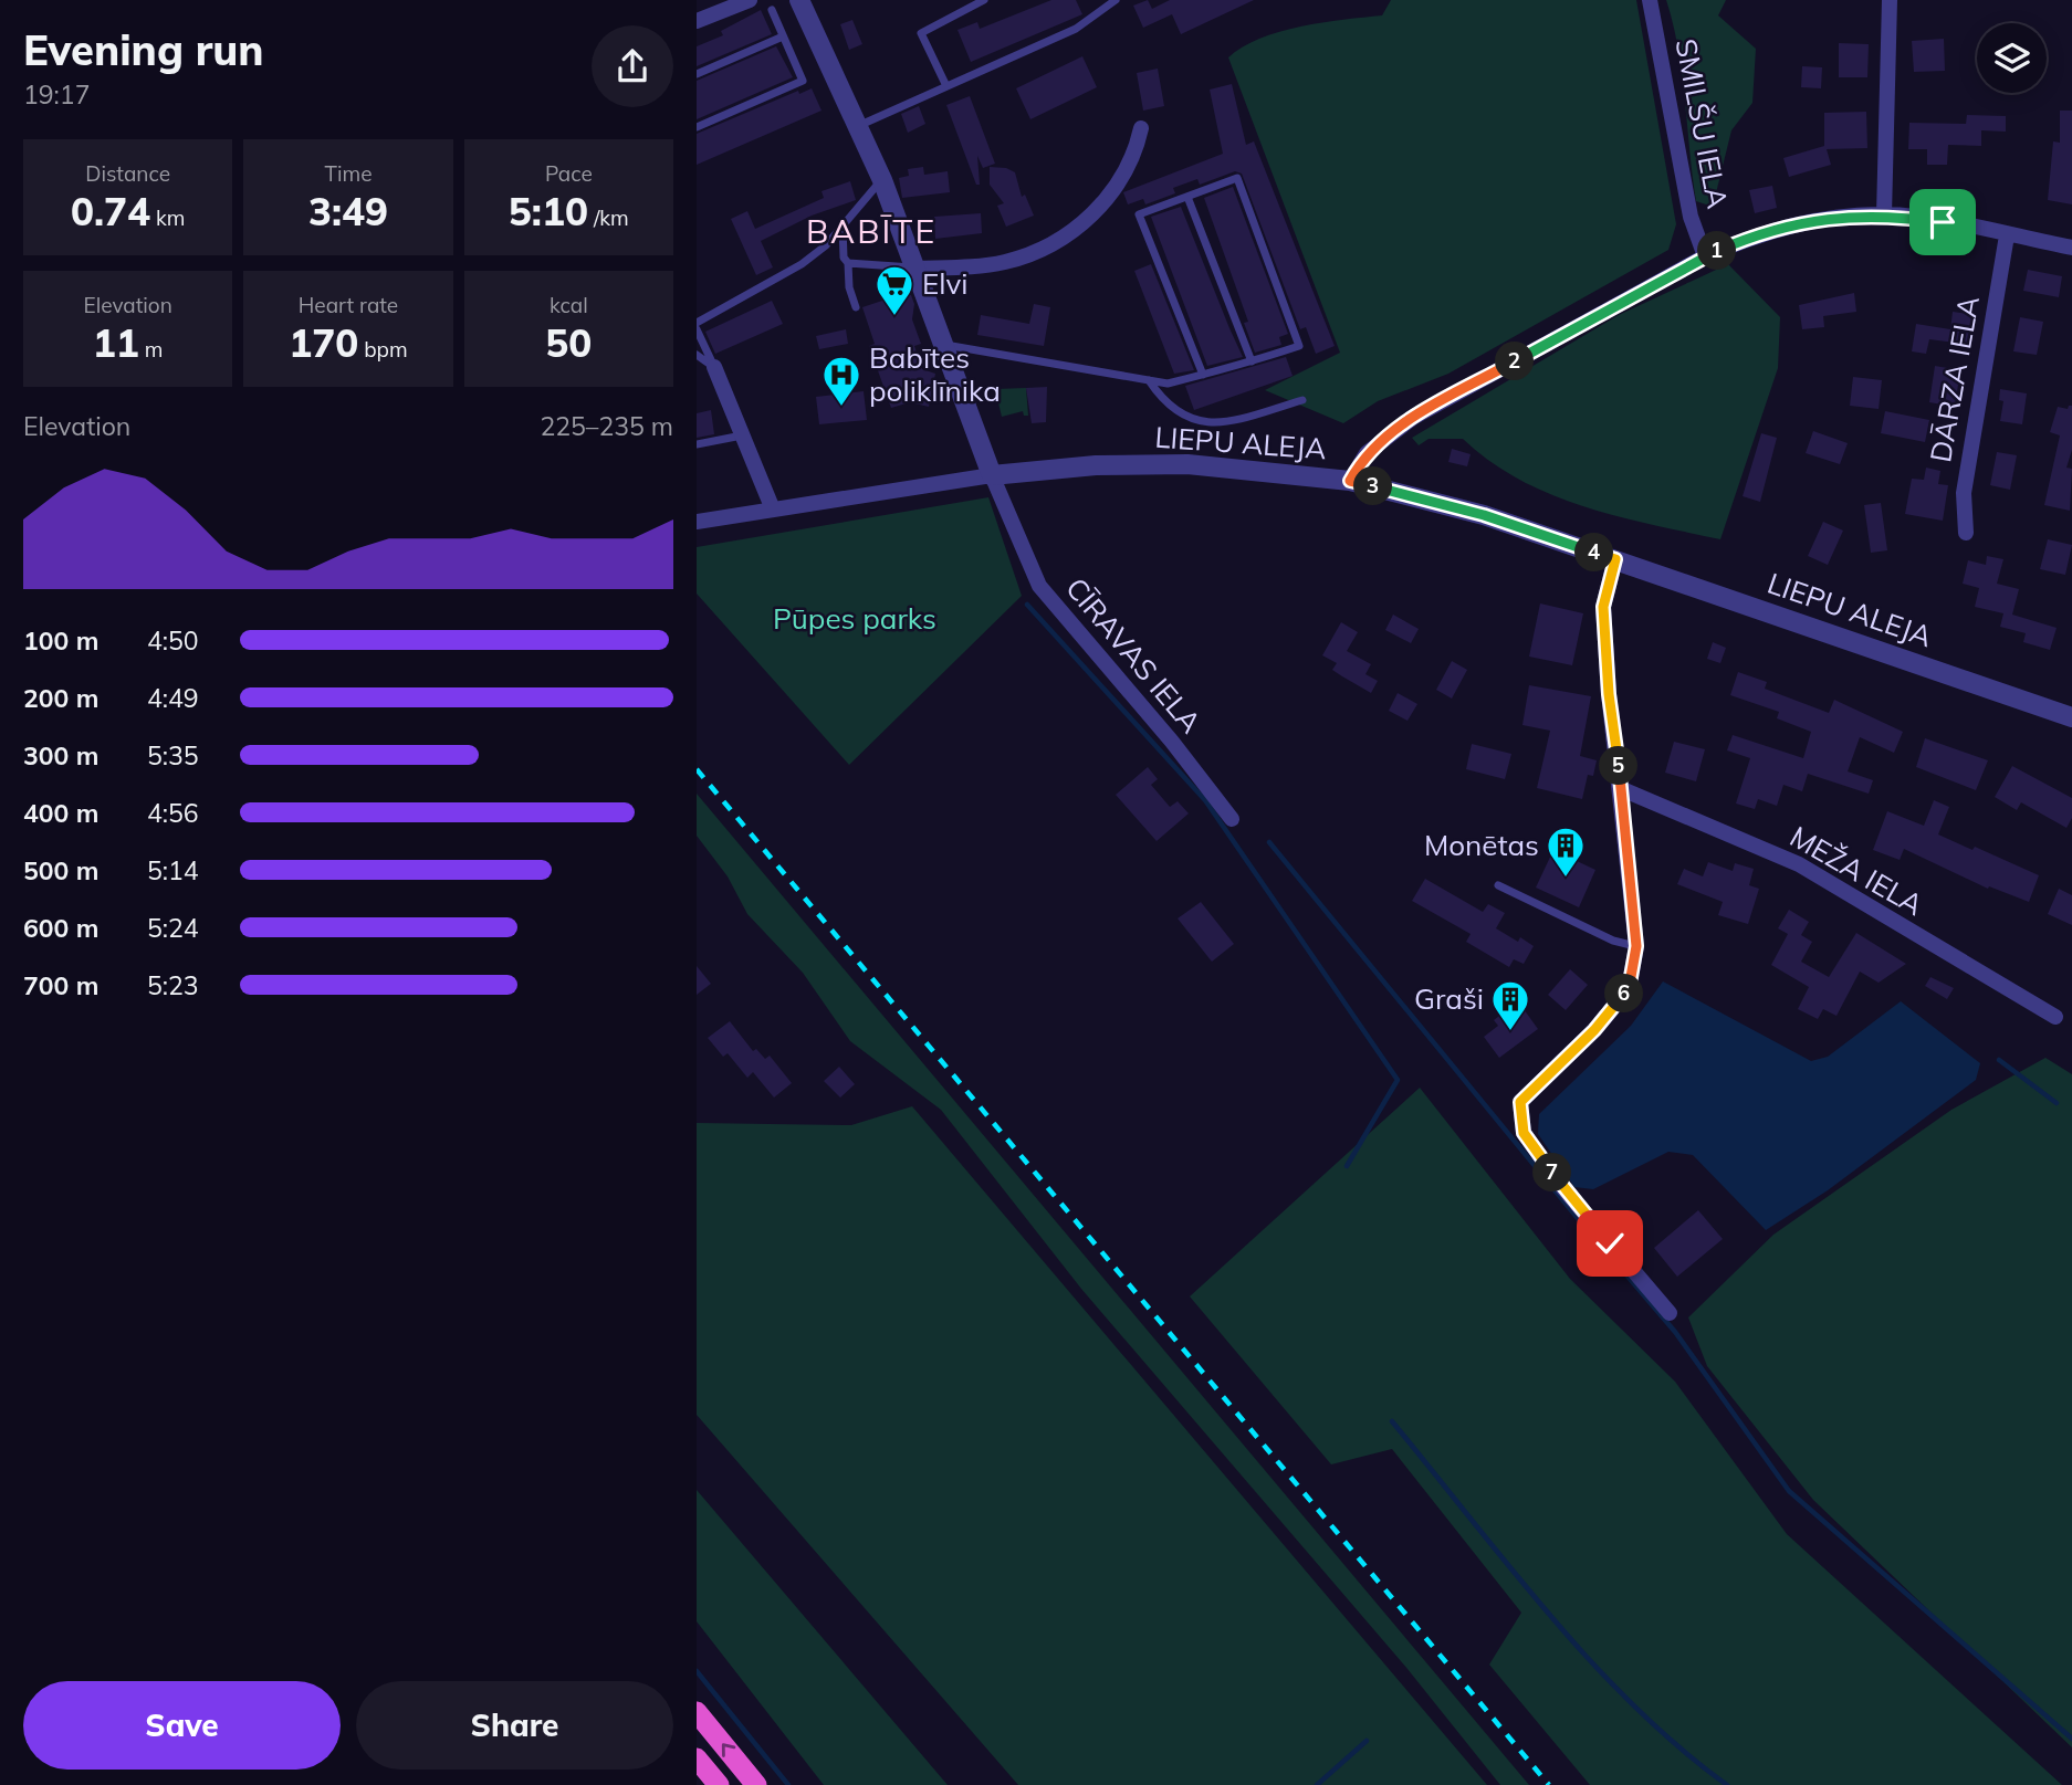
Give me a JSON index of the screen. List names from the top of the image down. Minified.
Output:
{"streets":{"street":["SMILŠU IELA","DĀRZA IELA","LIEPU ALEJA","CĪRAVAS IELA","MEŽA IELA"]},"crossings":[["LIEPU ALEJA","CĪRAVAS IELA"]],"districts":["BABĪTE"],"parks":["Pūpes parks"],"places":{"supermarket":["Elvi"],"hospital":["Babītes poliklīnika"],"building":["Monētas","Graši"]},"page":{"heading":["Evening run","19:17"],"stats":[["Distance","0.74 km"],["Time","3:49"],["Pace","5:10 /km"],["Elevation","11 m"],["Heart rate","170 bpm"],["kcal","50"]],"pins":["1","2","3","4","5","6","7"],"chart":["Elevation","225–235 m"],"list":[{"name":"100 m","note":"4:50"},{"name":"200 m","note":"4:49"},{"name":"300 m","note":"5:35"},{"name":"400 m","note":"4:56"},{"name":"500 m","note":"5:14"},{"name":"600 m","note":"5:24"},{"name":"700 m","note":"5:23"}],"buttons":["Save","Share"]}}
